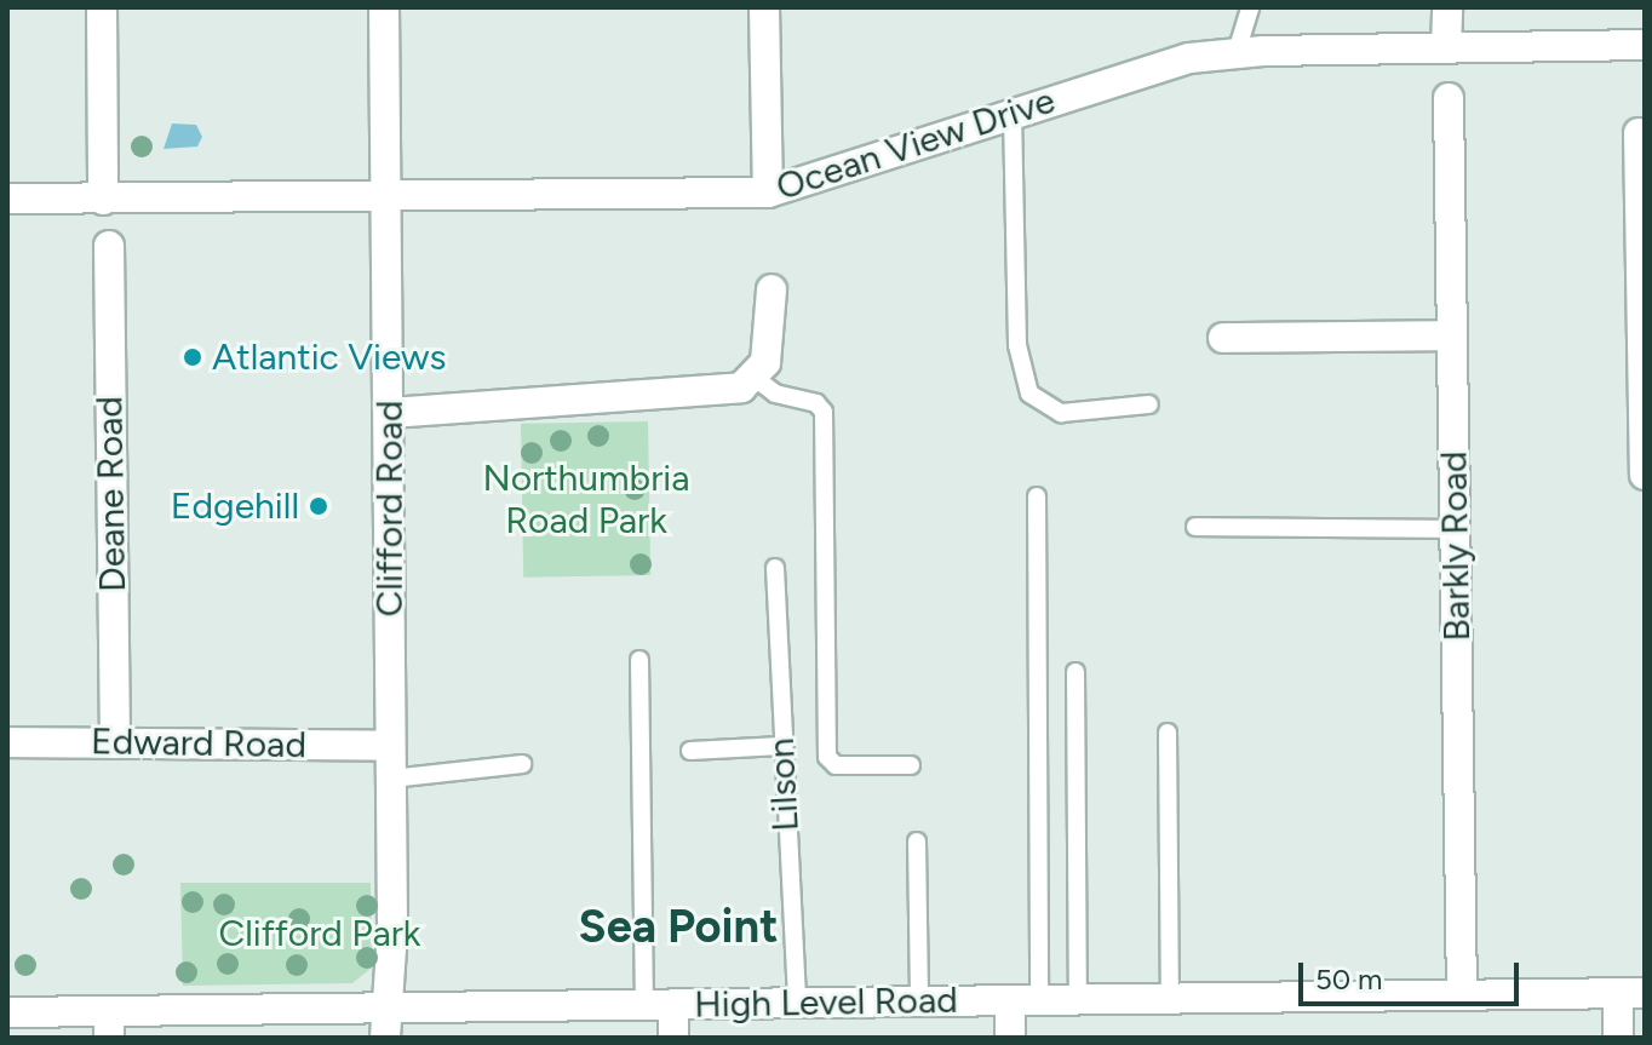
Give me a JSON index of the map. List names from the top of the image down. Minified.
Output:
{"streets":{"street":["Ocean View Drive","Deane Road","Clifford Road","Barkly Road","Edward Road","High Level Road"],"lane":["Lilson"]},"crossings":[["Ocean View Drive","Clifford Road"],["Deane Road","Edward Road"],["Clifford Road","Edward Road"],["Clifford Road","High Level Road"],["Barkly Road","High Level Road"],["Lilson","High Level Road"]],"districts":["Sea Point"],"parks":["Northumbria Road Park","Clifford Park"],"places":["Atlantic Views","Edgehill"],"scale_bar":"50 m"}
